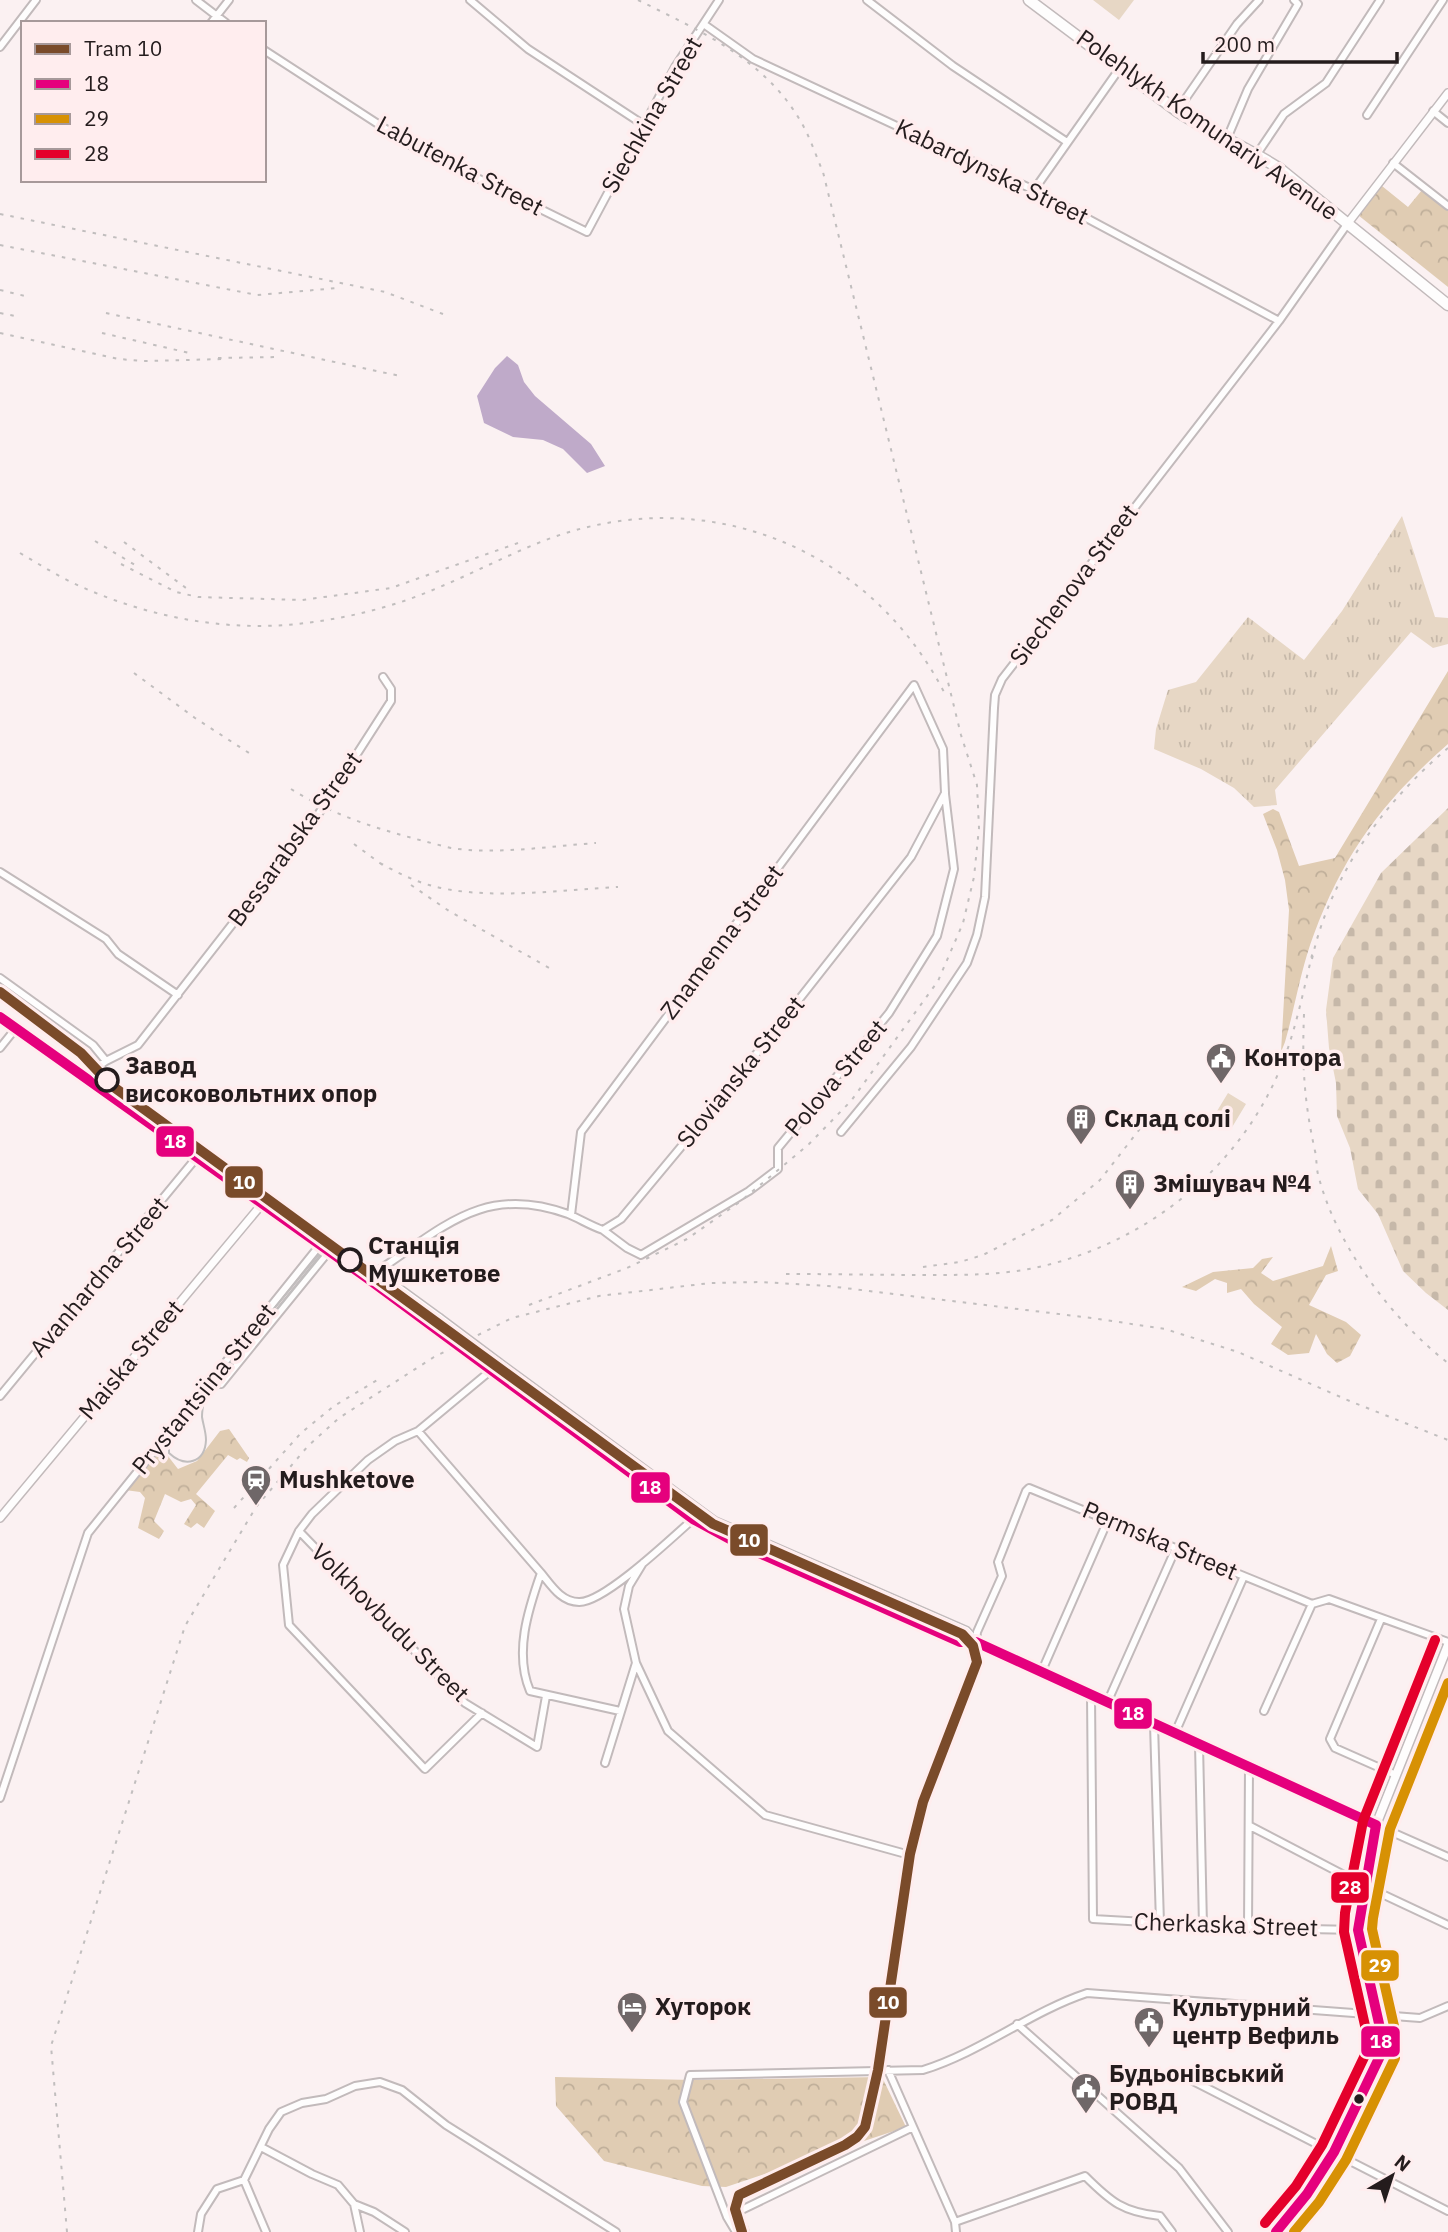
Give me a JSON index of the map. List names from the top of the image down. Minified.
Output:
{"streets":{"main road":["Polehlykh Komunariv Avenue"],"street":["Siechkina Street","Labutenka Street","Kabardynska Street","Siechenova Street","Bessarabska Street","Znamenna Street","Slovianska Street","Polova Street","Avanhardna Street","Maiska Street","Prystantsiina Street","Permska Street","Volkhovbudu Street","Cherkaska Street"]},"crossings":[["Siechkina Street","Labutenka Street"],["Siechkina Street","Kabardynska Street"],["Polehlykh Komunariv Avenue","Siechenova Street"],["Kabardynska Street","Siechenova Street"],["Znamenna Street","Slovianska Street"],["Znamenna Street","Polova Street"],["Slovianska Street","Polova Street"]],"places":{"other":["Завод високовольтних опор","Станція Мушкетове"],"public building":["Контора","Культурний центр Вефиль","Будьонівський РОВД"],"building":["Склад солі","Змішувач №4"],"station":["Mushketove"],"hotel":["Хуторок"]},"lines":["tram line 10","transit line 18","transit line 28","transit line 29"],"legend":["Tram 10","18","29","28"],"scale_bar":"200 m","north":"top right"}
